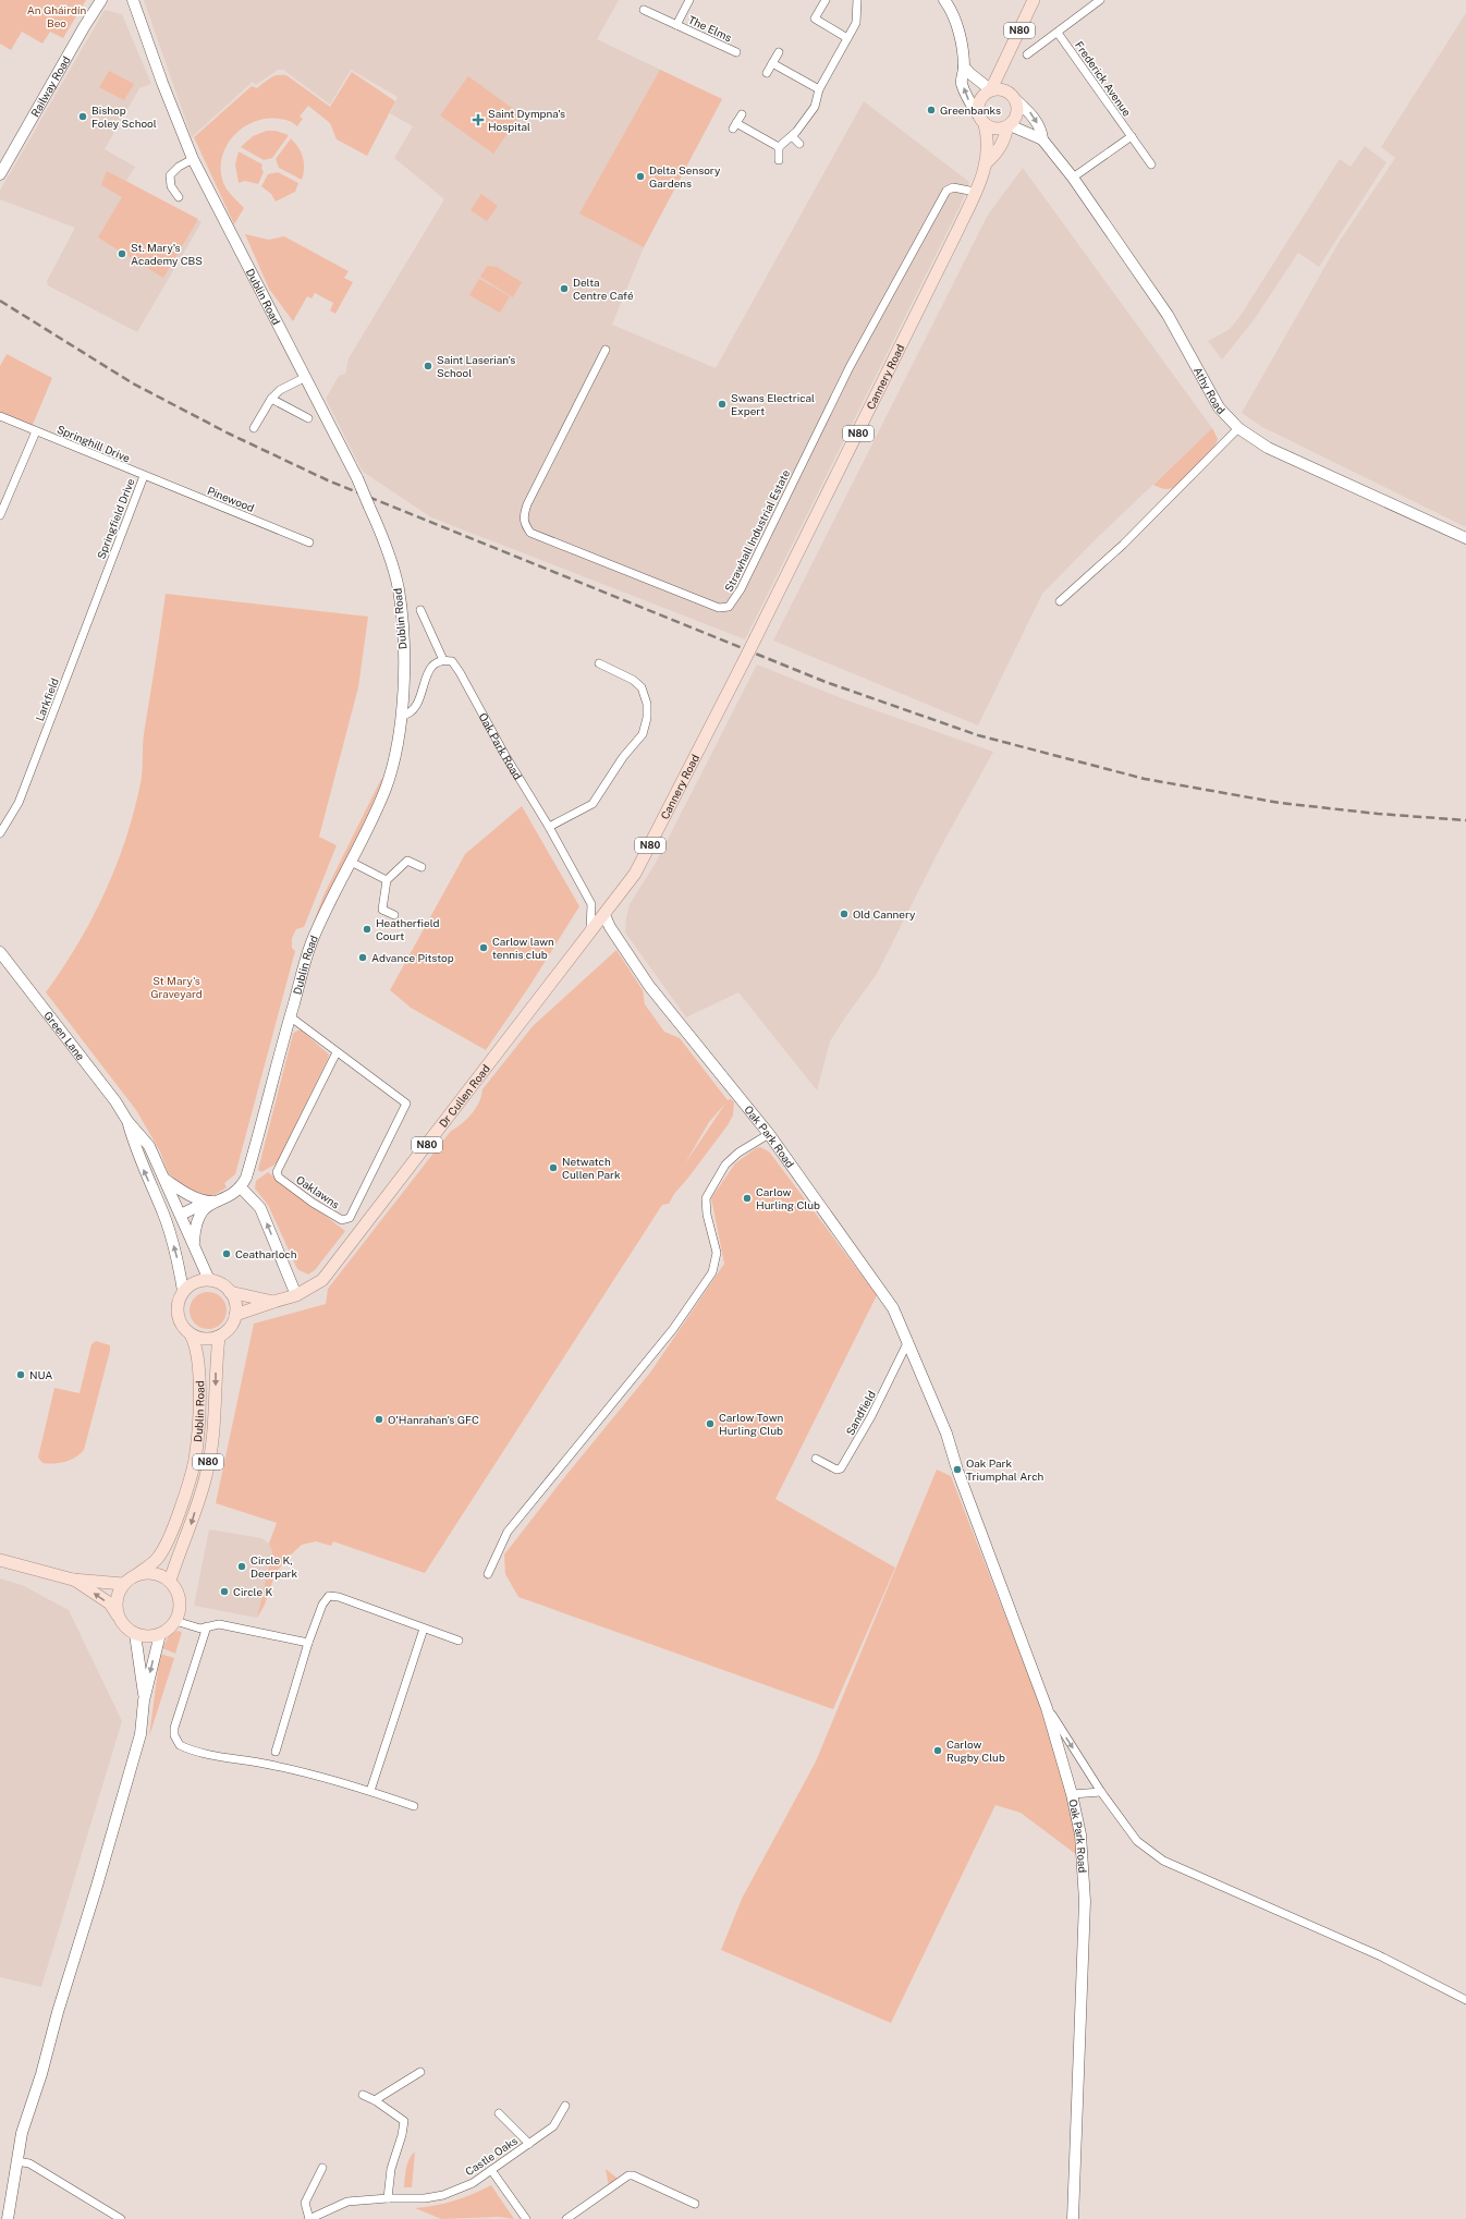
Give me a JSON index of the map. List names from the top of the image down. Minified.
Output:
{"streets":{"main road":["N80","Railway Road","Dublin Road","Cannery Road","Athy Road","Oak Park Road","Green Lane","Dr Cullen Road"],"street":["The Elms","Frederick Avenue","Springhill Drive","Pinewood","Springfield Drive","Strawhall Industrial Estate","Larkfield","Oaklawns","Sandfield","Castle Oaks"]},"crossings":[["N80","Dublin Road"],["N80","Cannery Road"],["N80","Athy Road"],["N80","Oak Park Road"],["N80","Dr Cullen Road"],["Dublin Road","Oaklawns"],["Cannery Road","Athy Road"],["Cannery Road","Strawhall Industrial Estate"],["Cannery Road","Oak Park Road"],["Springhill Drive","Pinewood"],["Springhill Drive","Springfield Drive"],["Pinewood","Springfield Drive"],["Springfield Drive","Larkfield"],["Oak Park Road","Sandfield"]],"parks":["An Gháirdín Beo","St Mary's Graveyard"],"places":{"other":["Greenbanks","Bishop Foley School","Delta Sensory Gardens","St. Mary's Academy CBS","Delta Centre Café","Saint Laserian's School","Swans Electrical Expert","Old Cannery","Heatherfield Court","Carlow lawn tennis club","Advance Pitstop","Netwatch Cullen Park","Carlow Hurling Club","Ceatharloch","NUA","O'Hanrahan's GFC","Carlow Town Hurling Club","Oak Park Triumphal Arch","Circle K, Deerpark","Circle K","Carlow Rugby Club"],"health":["Saint Dympna's Hospital"]}}
